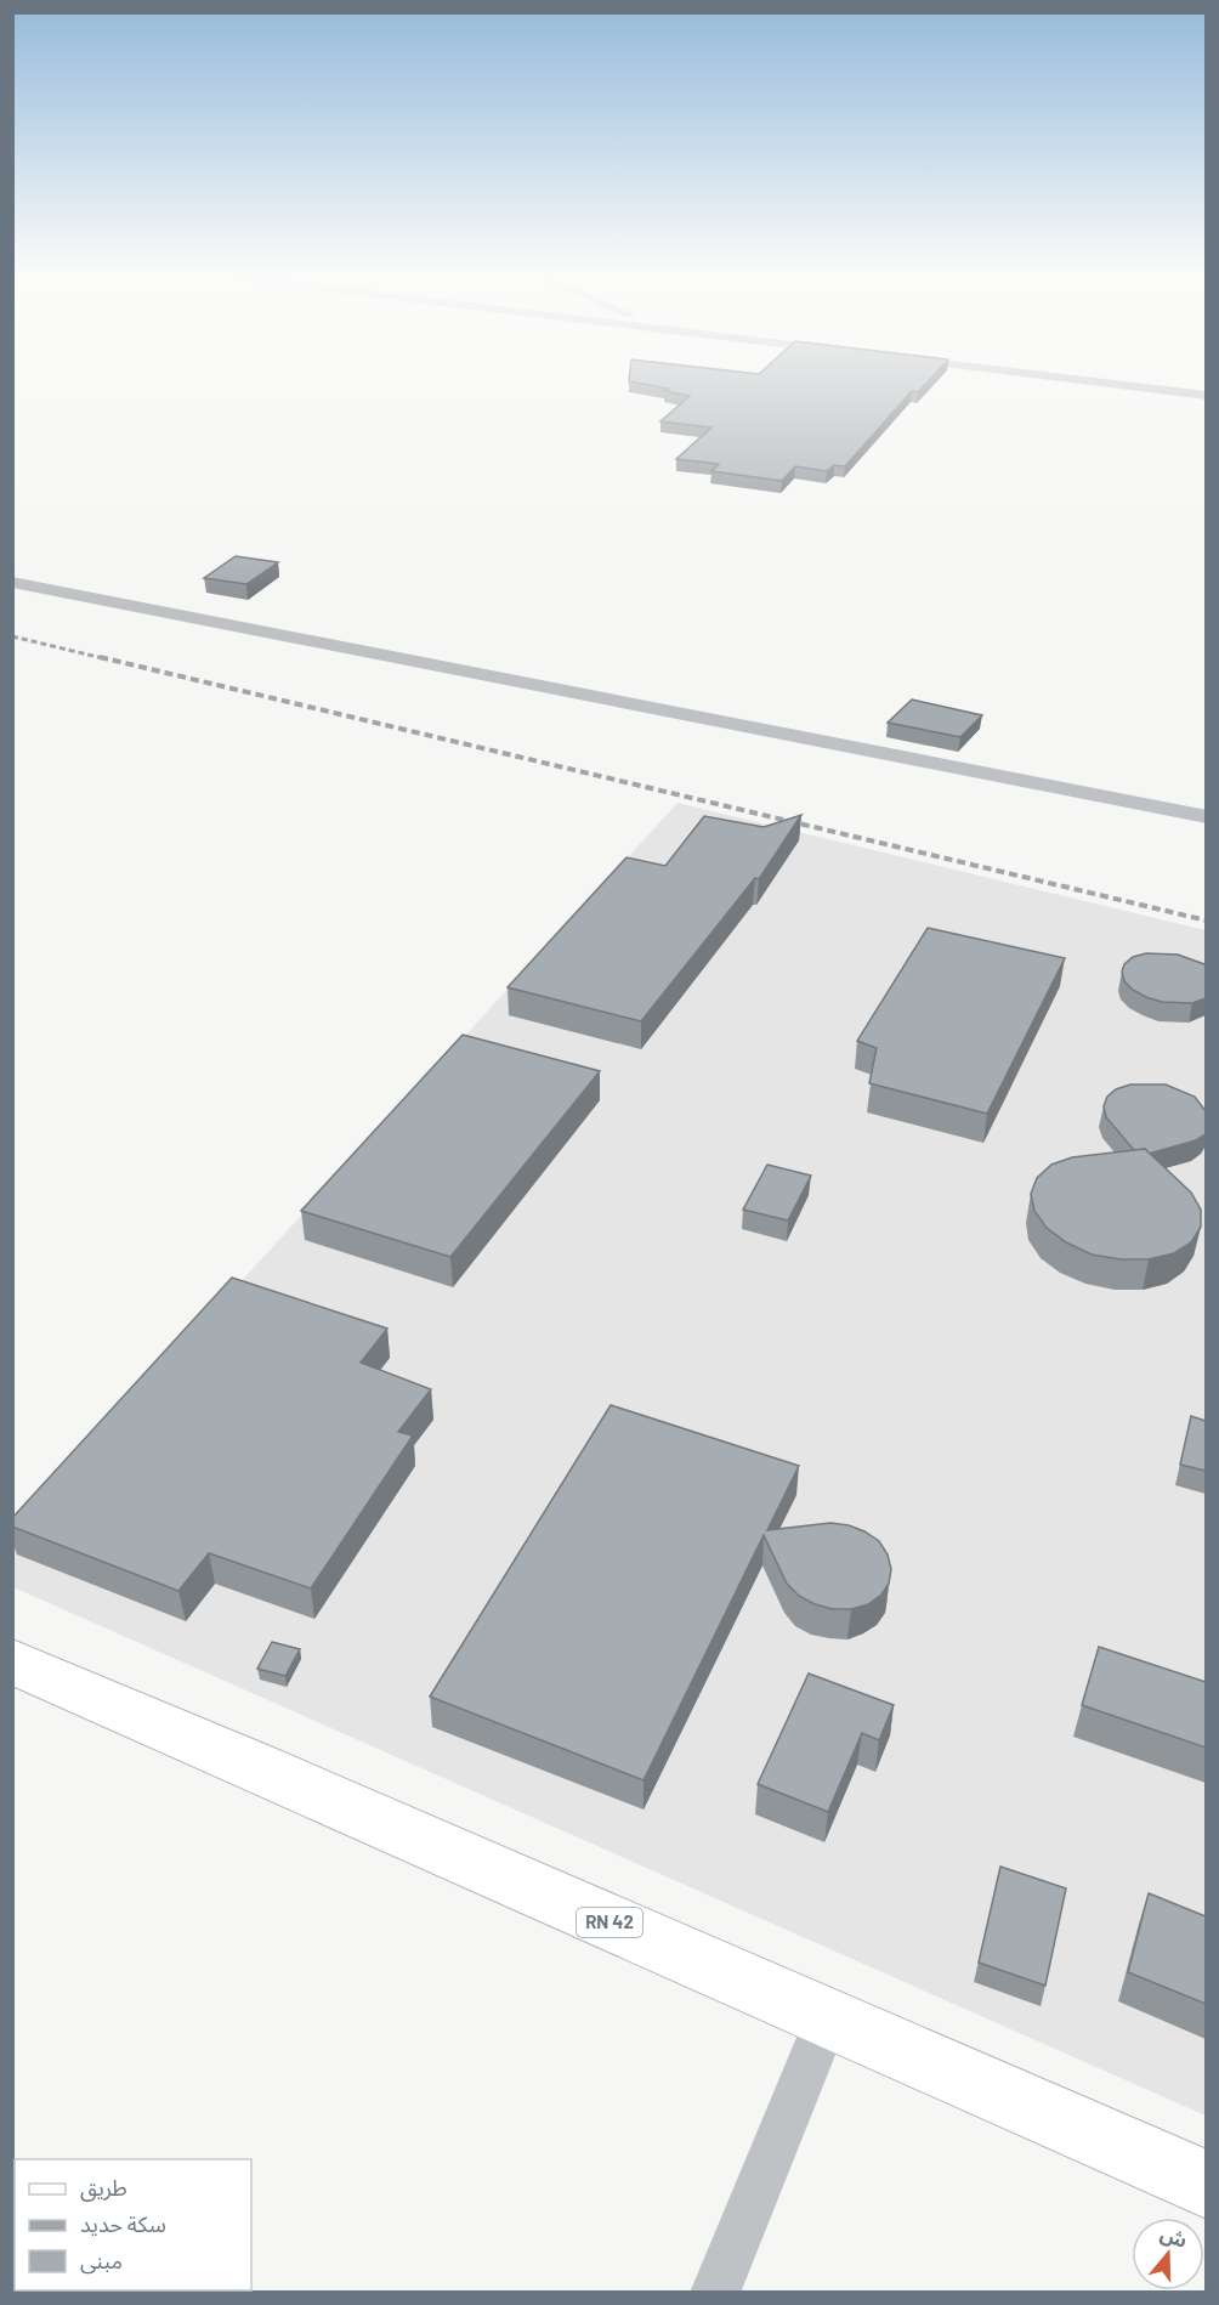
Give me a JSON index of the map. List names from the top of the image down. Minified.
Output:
{"streets":{"main road":["RN 42"]},"legend":["طريق","سكة حديد","مبنى"],"north":"top"}
